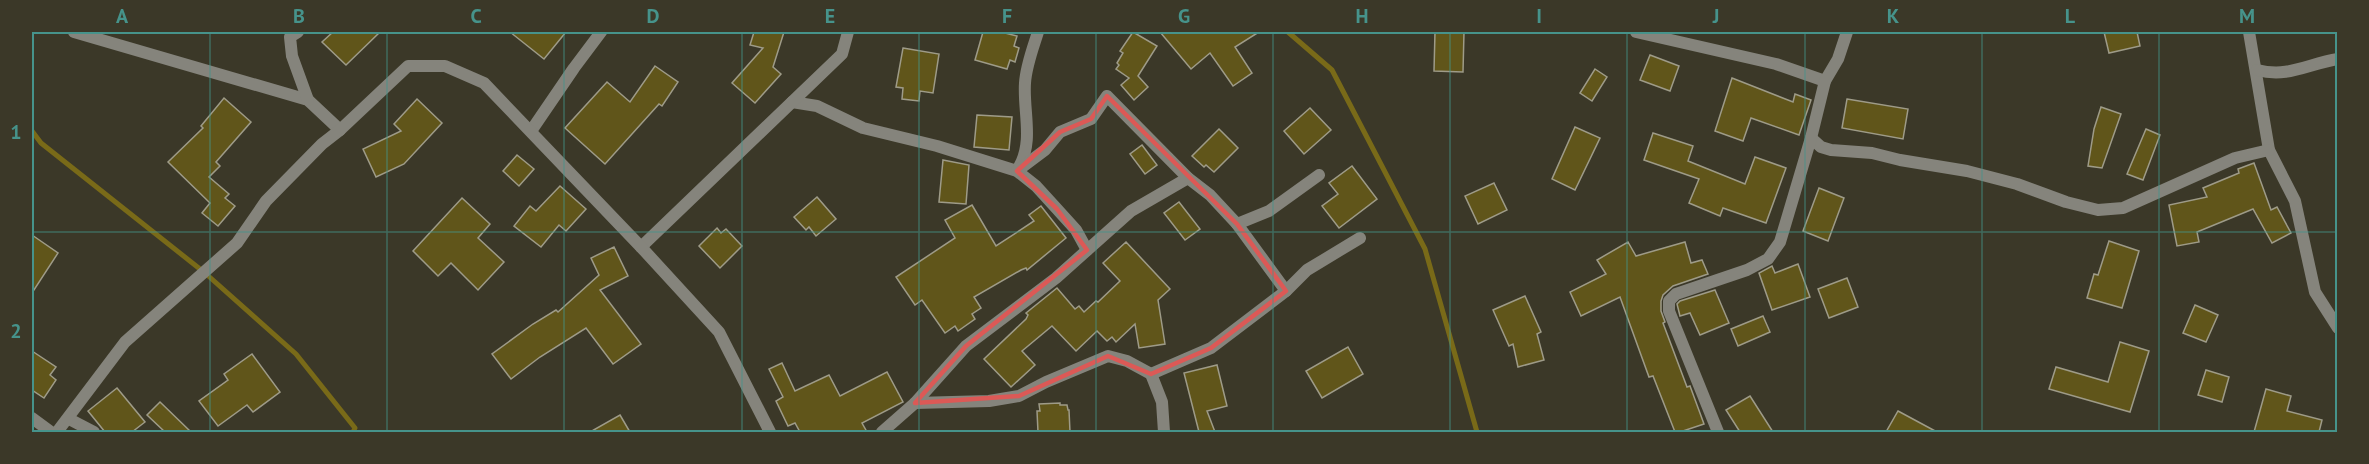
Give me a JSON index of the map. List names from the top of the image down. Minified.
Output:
{"grid":{"columns":["A","B","C","D","E","F","G","H","I","J","K","L","M"],"rows":["1","2"]}}
